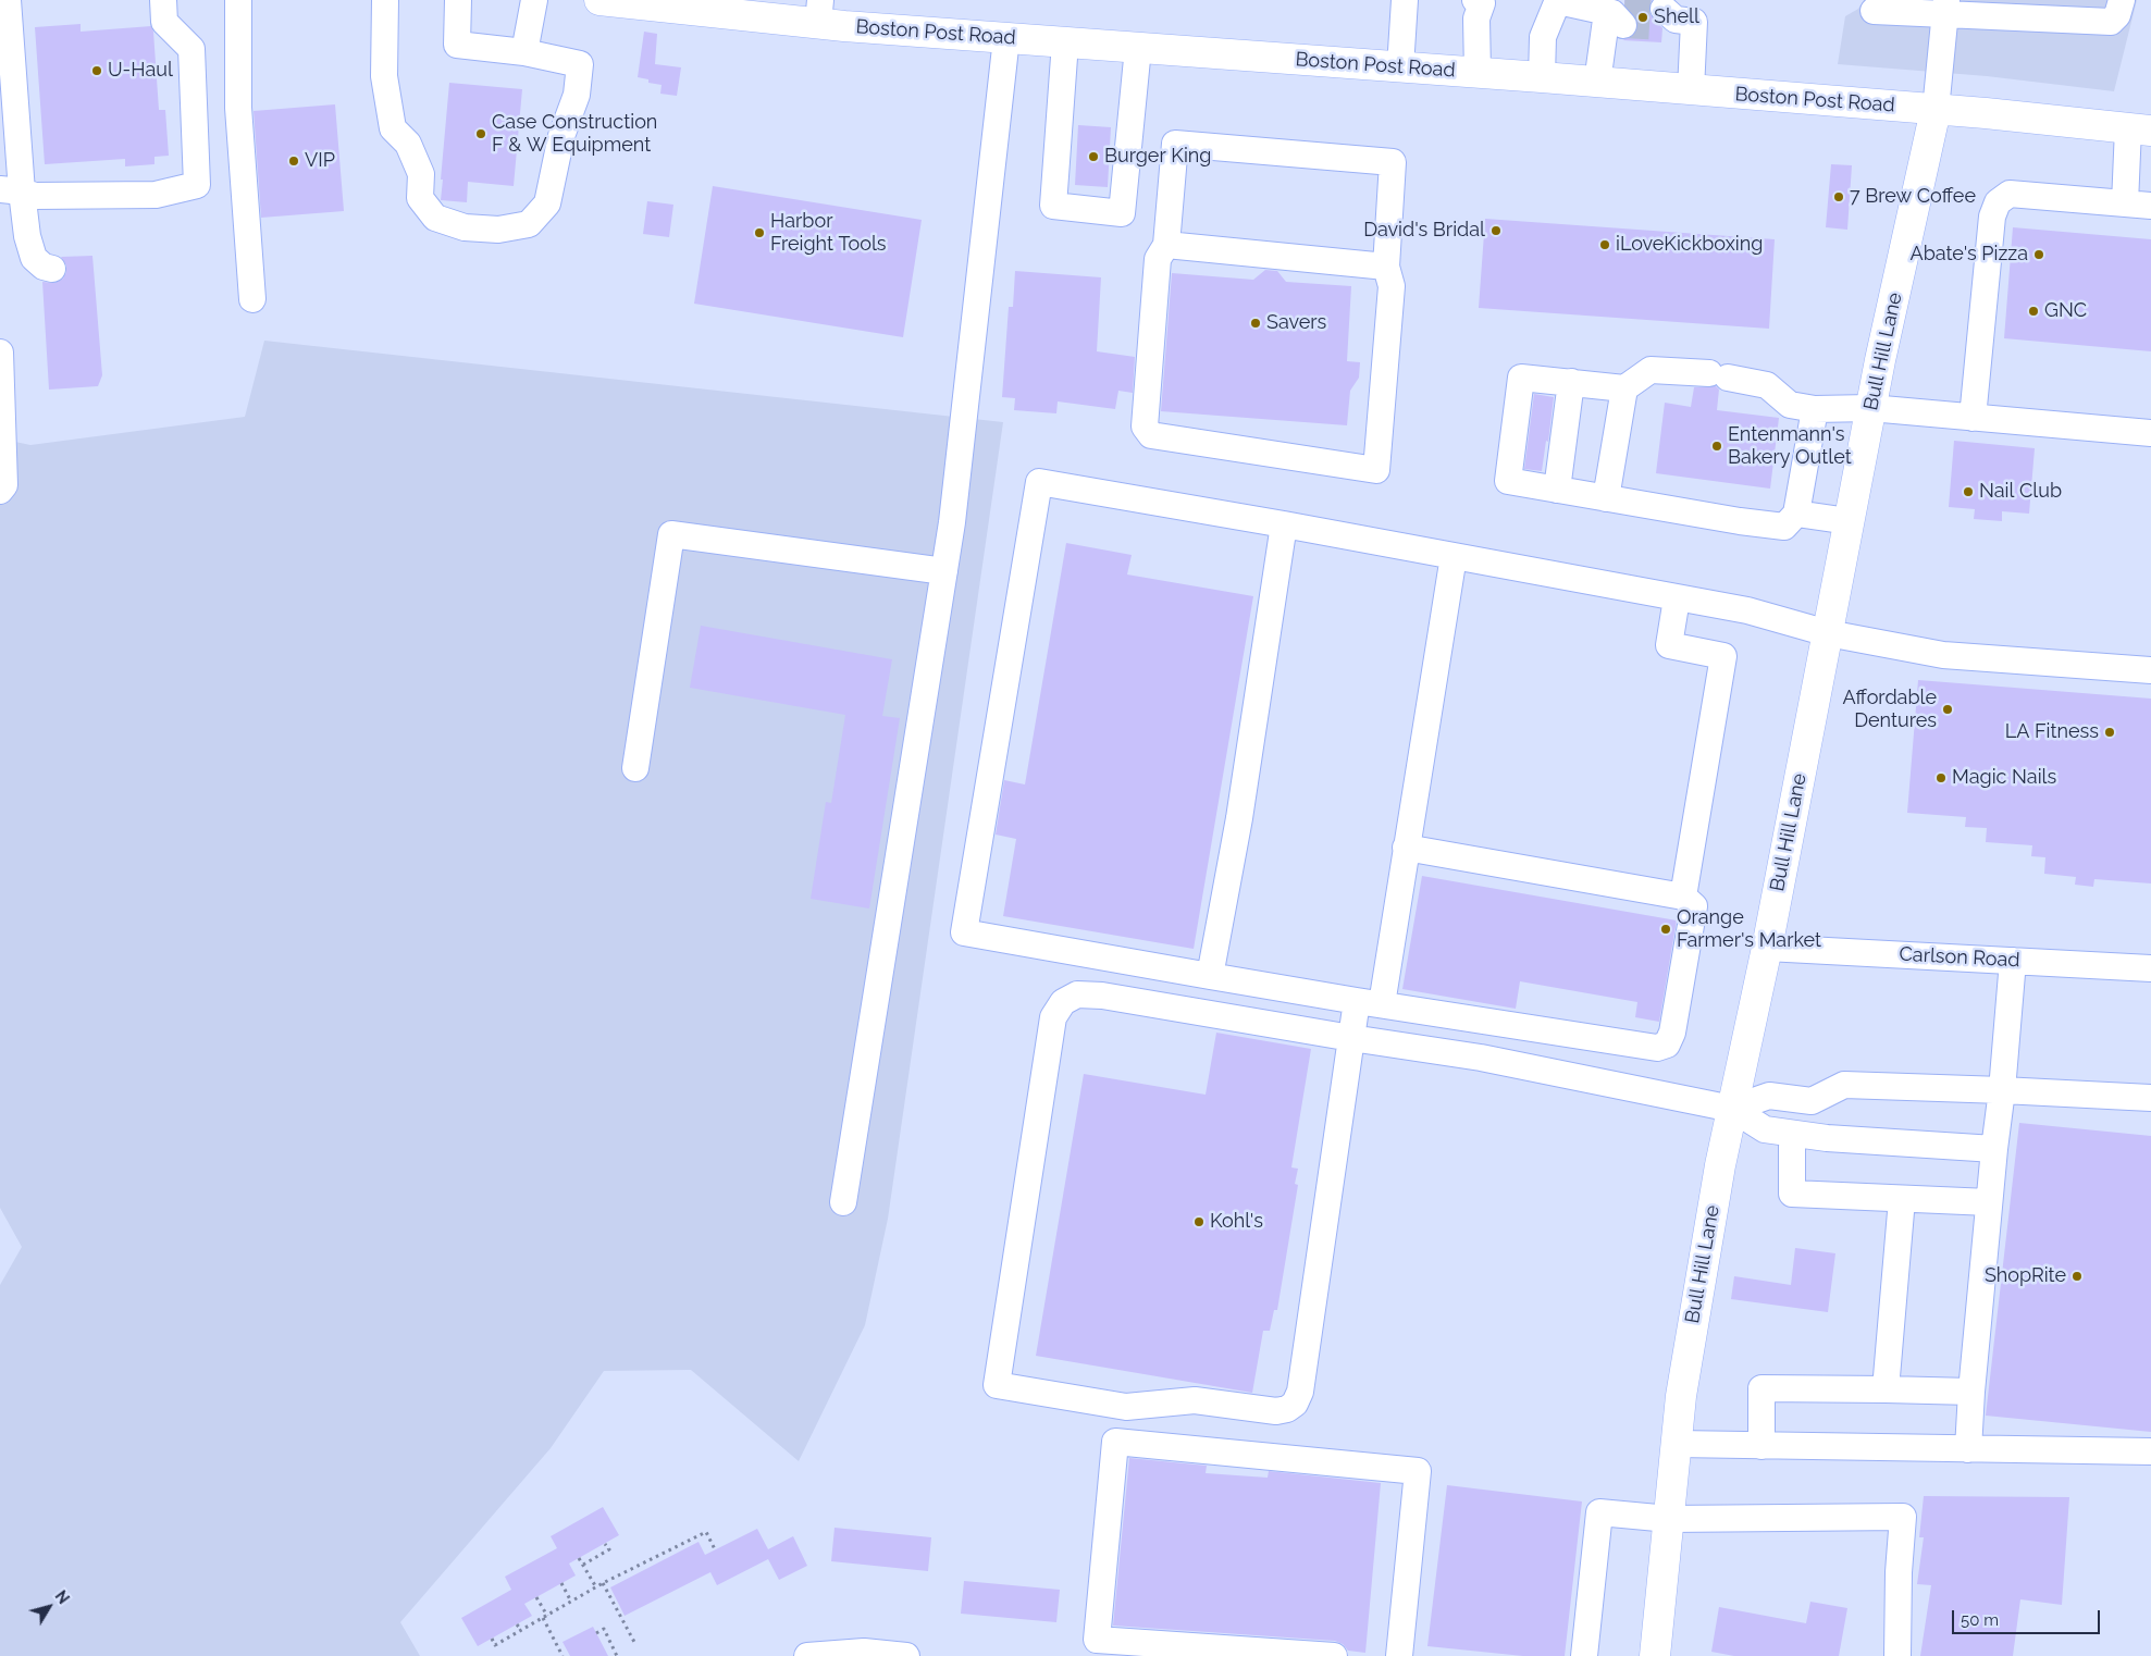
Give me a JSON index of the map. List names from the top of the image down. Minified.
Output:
{"streets":{"main road":["Boston Post Road","Bull Hill Lane"],"street":["Carlson Road"]},"crossings":[["Boston Post Road","Bull Hill Lane"],["Bull Hill Lane","Carlson Road"]],"places":["Shell","U-Haul","Case Construction F & W Equipment","Burger King","VIP","7 Brew Coffee","David's Bridal","Harbor Freight Tools","iLoveKickboxing","Abate's Pizza","GNC","Savers","Entenmann's Bakery Outlet","Nail Club","Affordable Dentures","LA Fitness","Magic Nails","Orange Farmer's Market","Kohl's","ShopRite"],"scale_bar":"50 m","north":"top right"}
